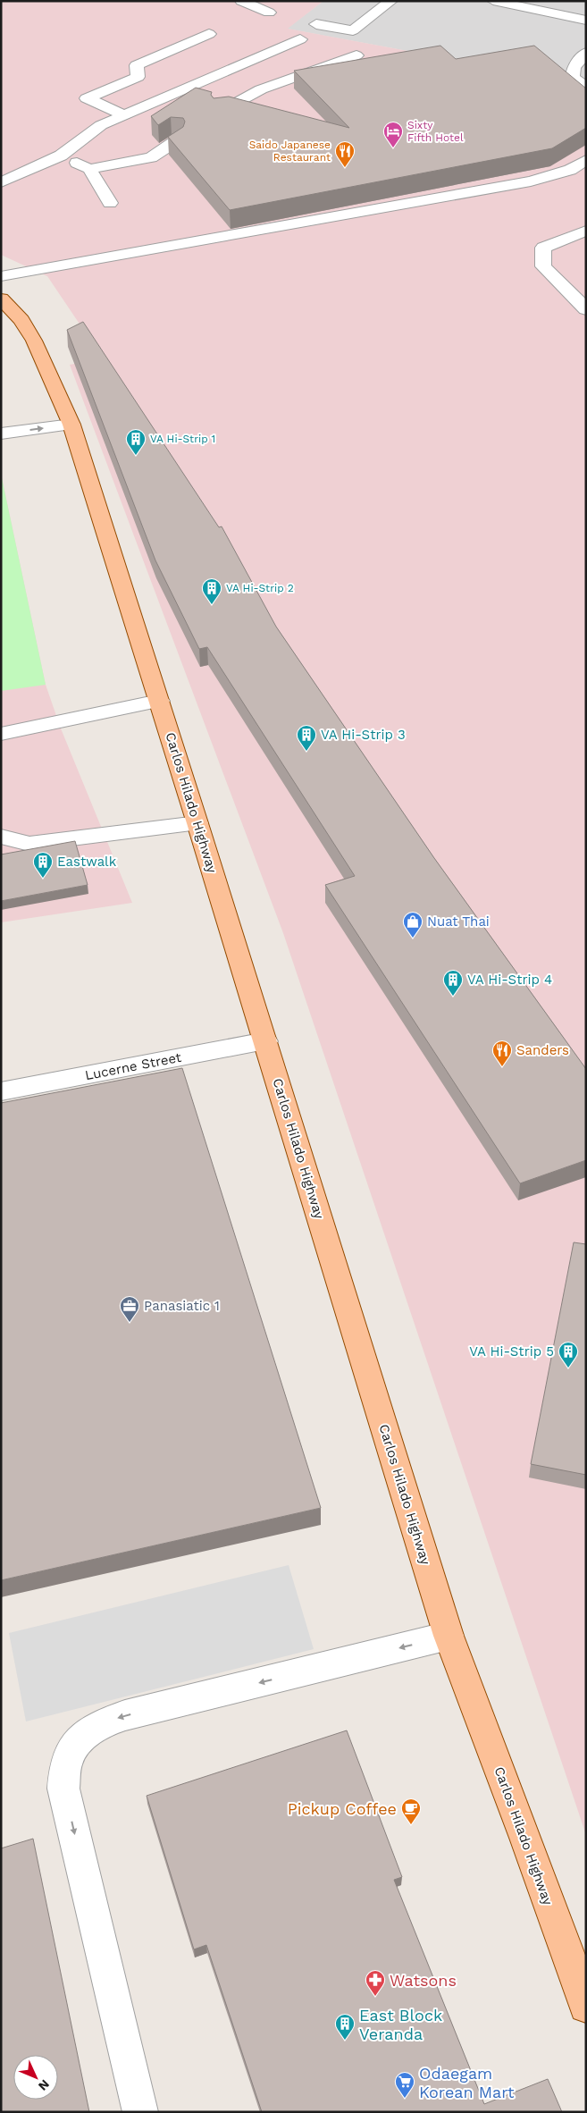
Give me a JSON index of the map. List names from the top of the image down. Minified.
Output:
{"streets":{"main road":["Carlos Hilado Highway"],"street":["Lucerne Street"]},"crossings":[["Carlos Hilado Highway","Lucerne Street"]],"places":{"hotel":["Sixty Fifth Hotel"],"restaurant":["Saido Japanese Restaurant","Sanders"],"building":["VA Hi-Strip 1","VA Hi-Strip 2","VA Hi-Strip 3","Eastwalk","VA Hi-Strip 4","VA Hi-Strip 5","East Block Veranda"],"shop":["Nuat Thai"],"office":["Panasiatic 1"],"cafe":["Pickup Coffee"],"pharmacy":["Watsons"],"supermarket":["Odaegam Korean Mart"]},"north":"bottom right"}
